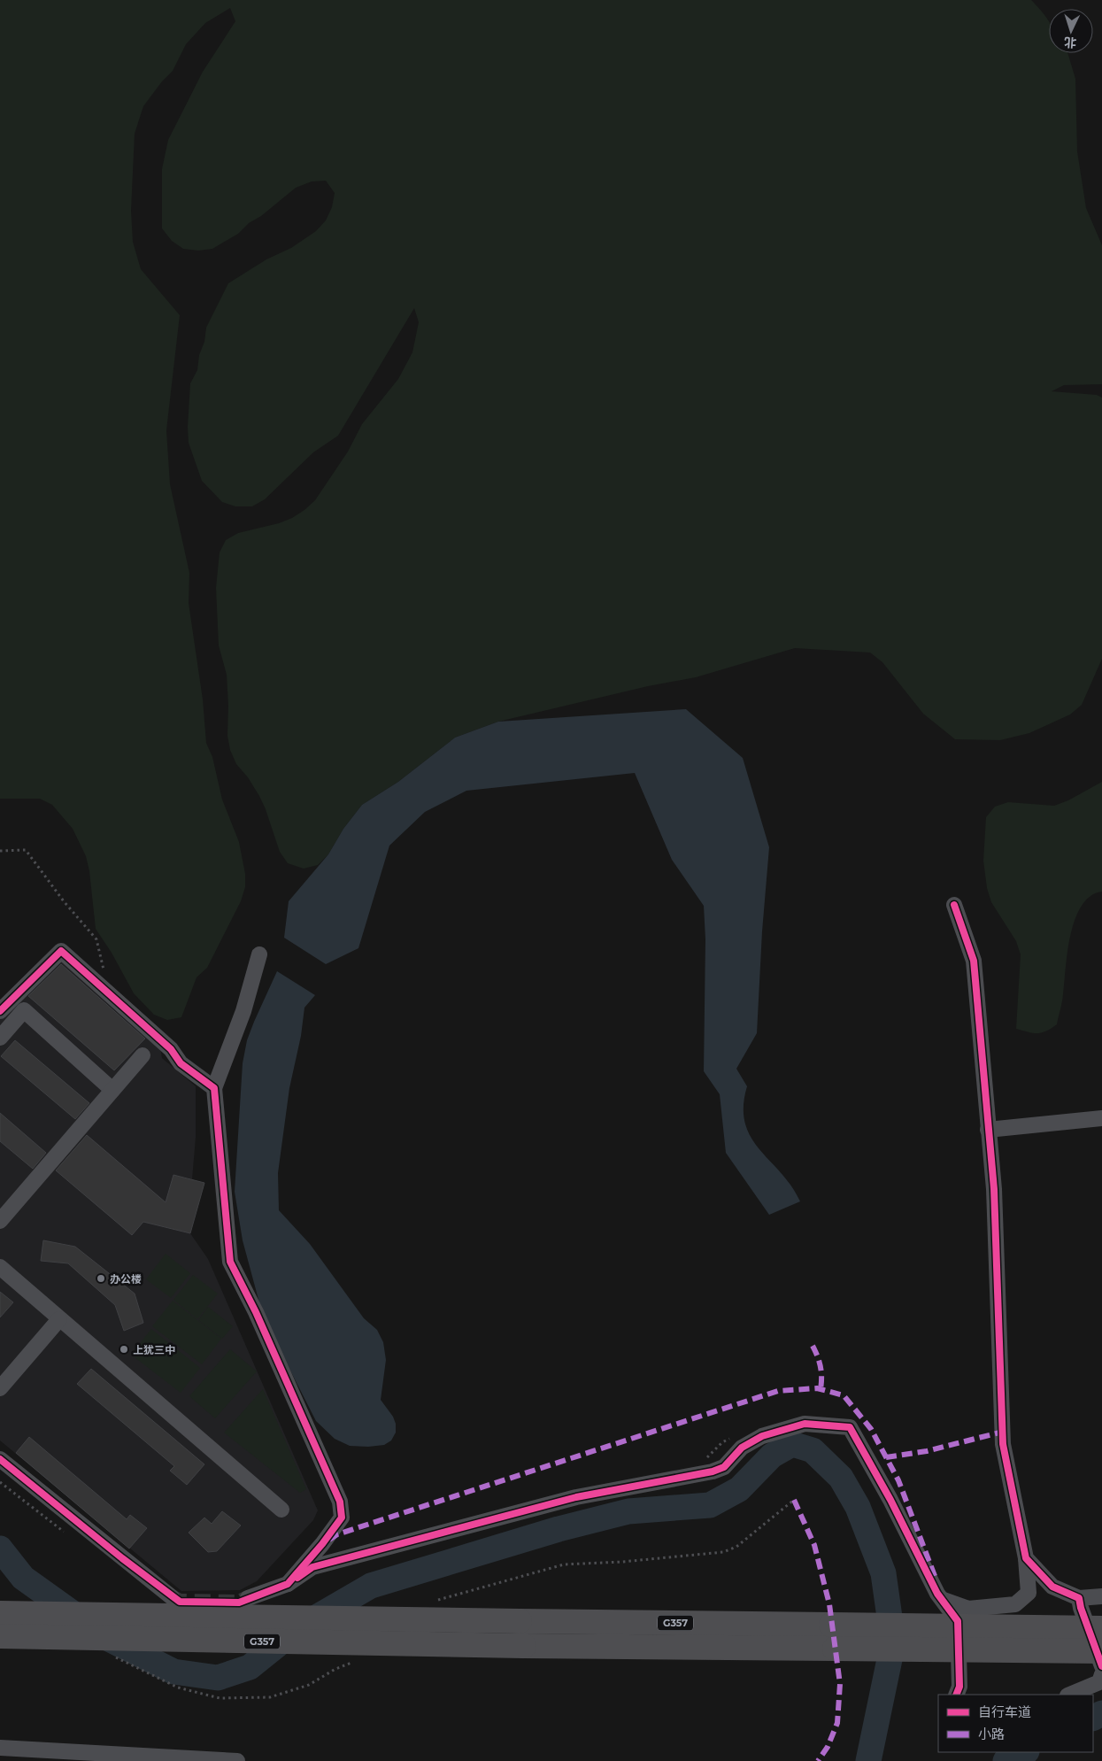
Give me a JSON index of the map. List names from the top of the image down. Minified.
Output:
{"streets":{"highway":["G357"]},"places":["办公楼","上犹三中"],"legend":["自行车道","小路"],"north":"bottom"}
